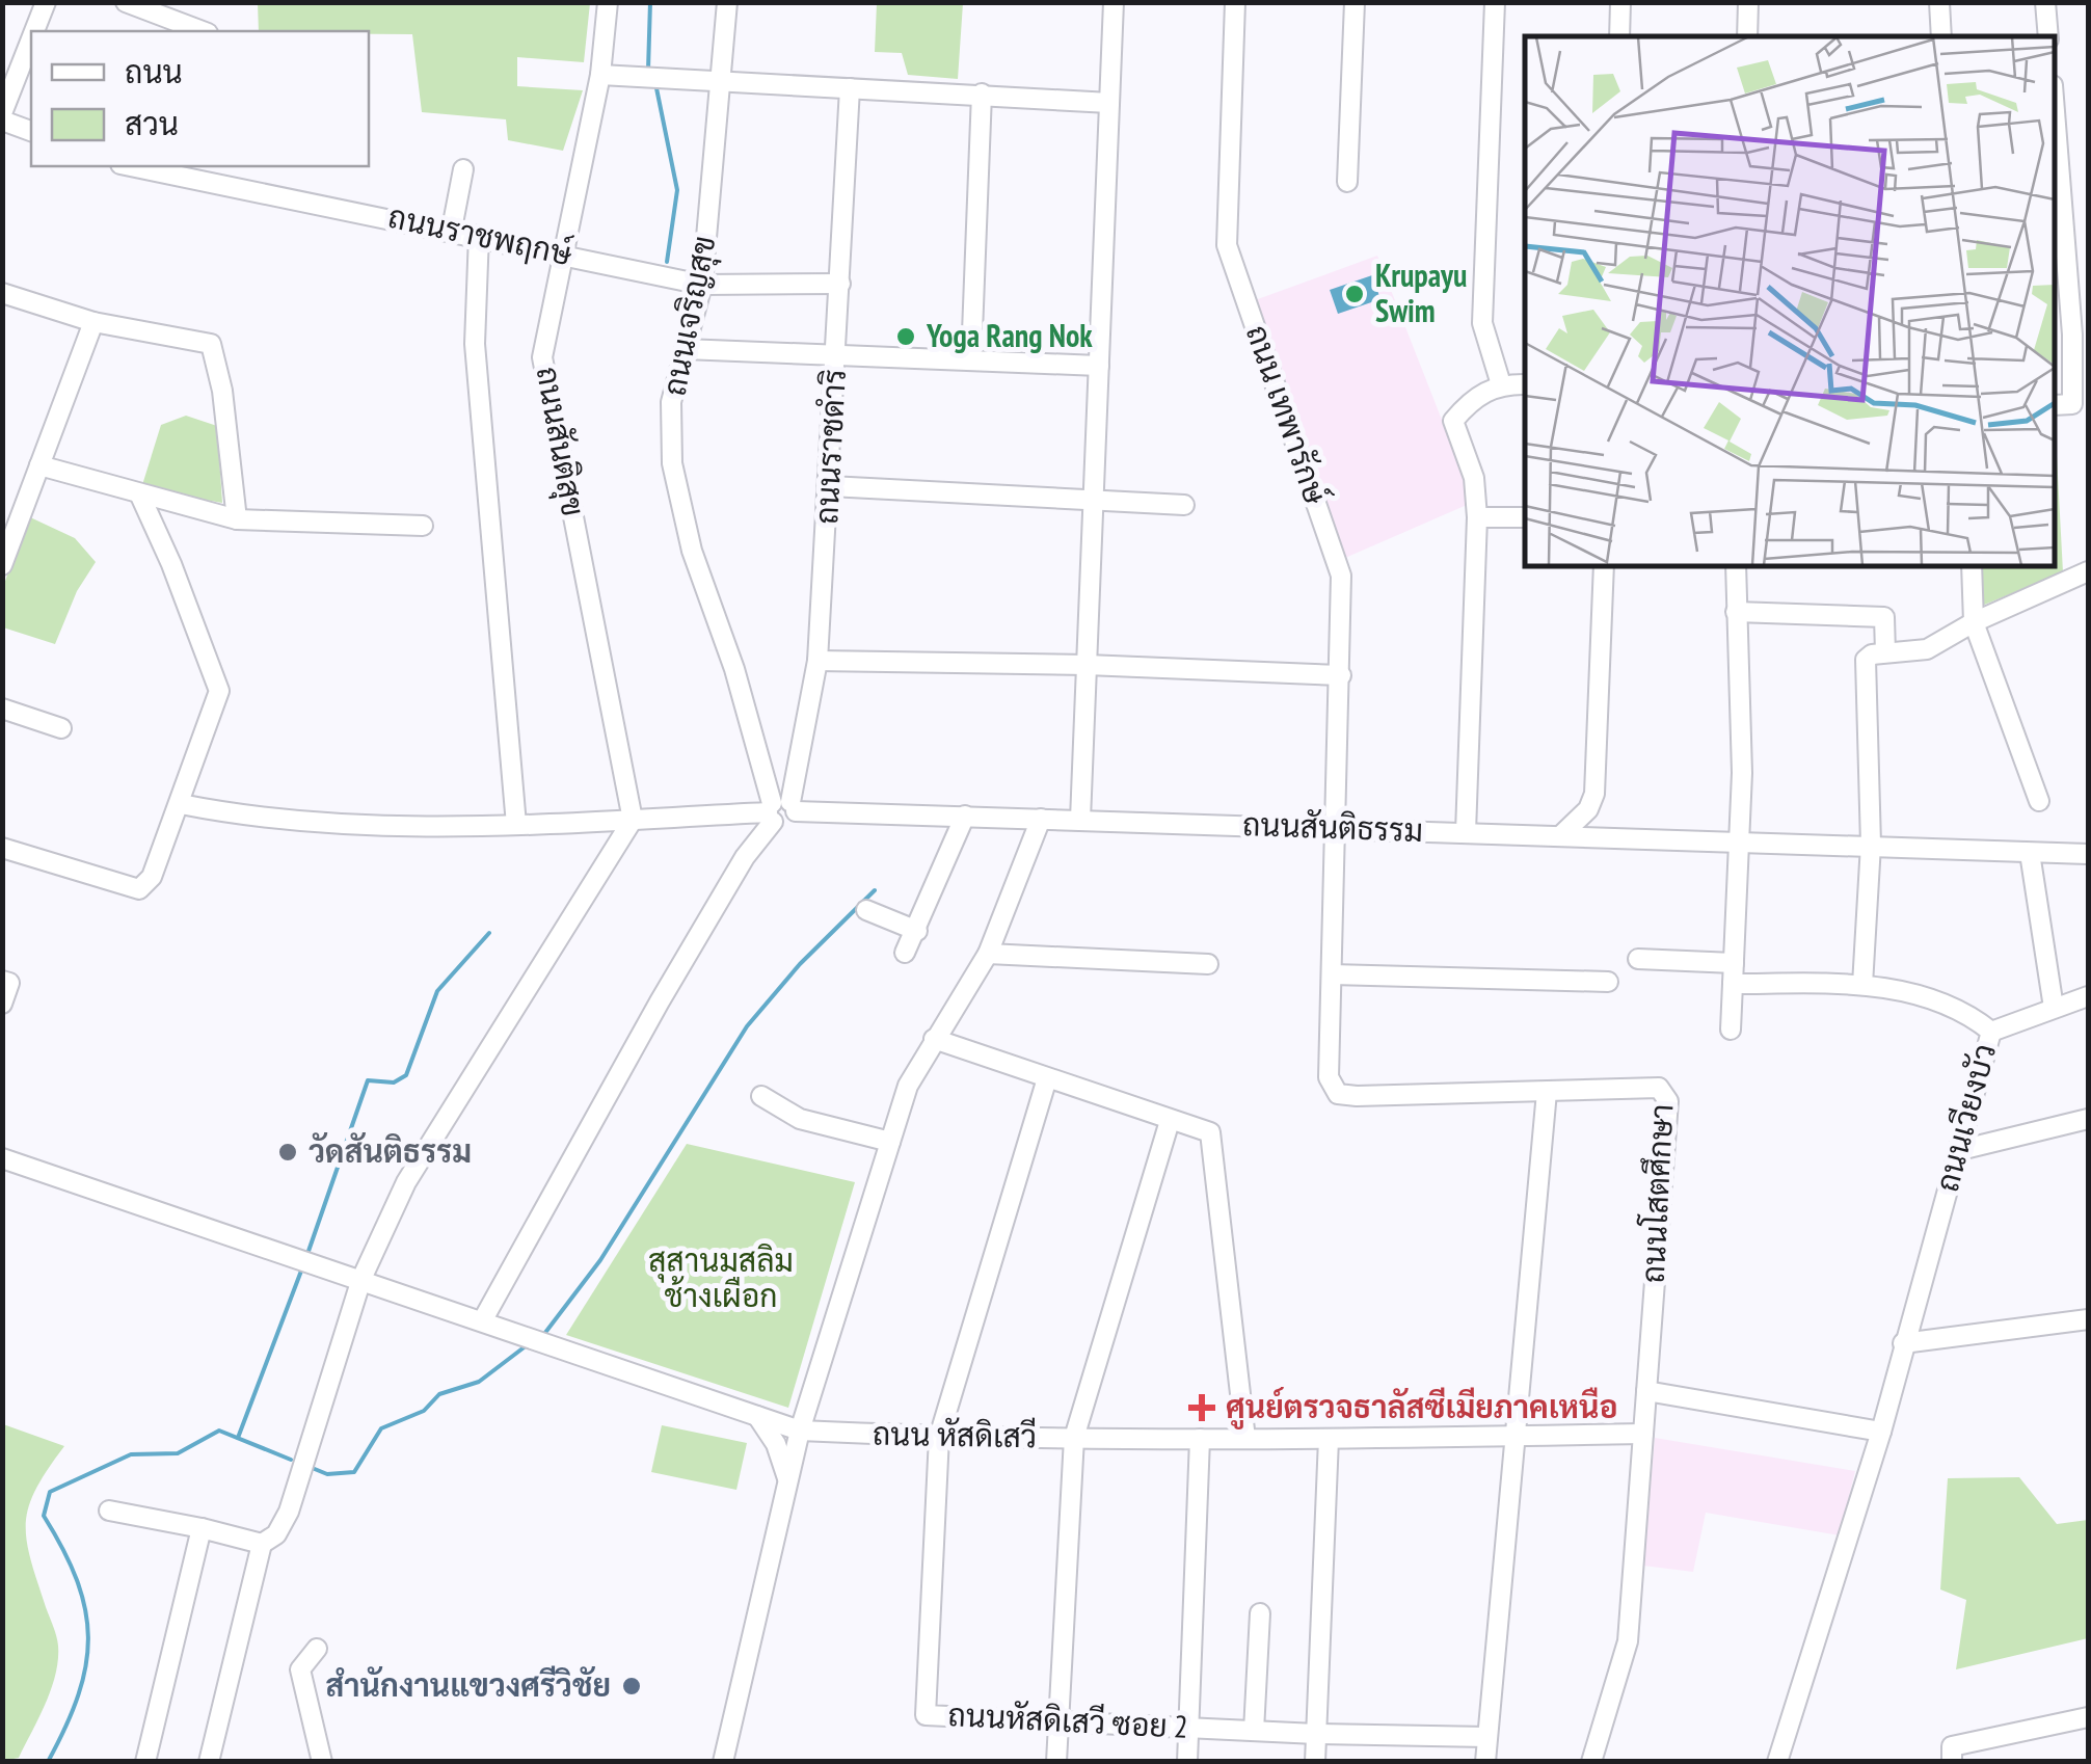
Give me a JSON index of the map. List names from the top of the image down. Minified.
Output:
{"streets":{"street":["ถนนราชพฤกษ์","ถนนเจริญสุข","ถนน เทพารักษ์","ถนนสันติสุข","ถนนราชดำริ","ถนนสันติธรรม","ถนนเวียงบัว","ถนนโสตศึกษา","ถนน หัสดิเสวี","ถนนหัสดิเสวี ซอย 2"]},"crossings":[["ถนนราชพฤกษ์","ถนนเจริญสุข"],["ถนนราชพฤกษ์","ถนนสันติสุข"],["ถนนราชพฤกษ์","ถนนราชดำริ"],["ถนนเจริญสุข","ถนนราชดำริ"],["ถนนเจริญสุข","ถนนสันติธรรม"],["ถนน เทพารักษ์","ถนนสันติธรรม"],["ถนน เทพารักษ์","ถนนโสตศึกษา"],["ถนนสันติสุข","ถนนสันติธรรม"],["ถนนราชดำริ","ถนนสันติธรรม"],["ถนนสันติธรรม","ถนนโสตศึกษา"],["ถนนโสตศึกษา","ถนน หัสดิเสวี"],["ถนน หัสดิเสวี","ถนนหัสดิเสวี ซอย 2"]],"parks":["สุสานมุสลิม ช้างเผือก"],"places":{"other":["Krupayu Swim","Yoga Rang Nok","วัดสันติธรรม","สำนักงานแขวงศรีวิชัย"],"health":["ศูนย์ตรวจธาลัสซีเมียภาคเหนือ"]},"legend":["ถนน","สวน"]}
